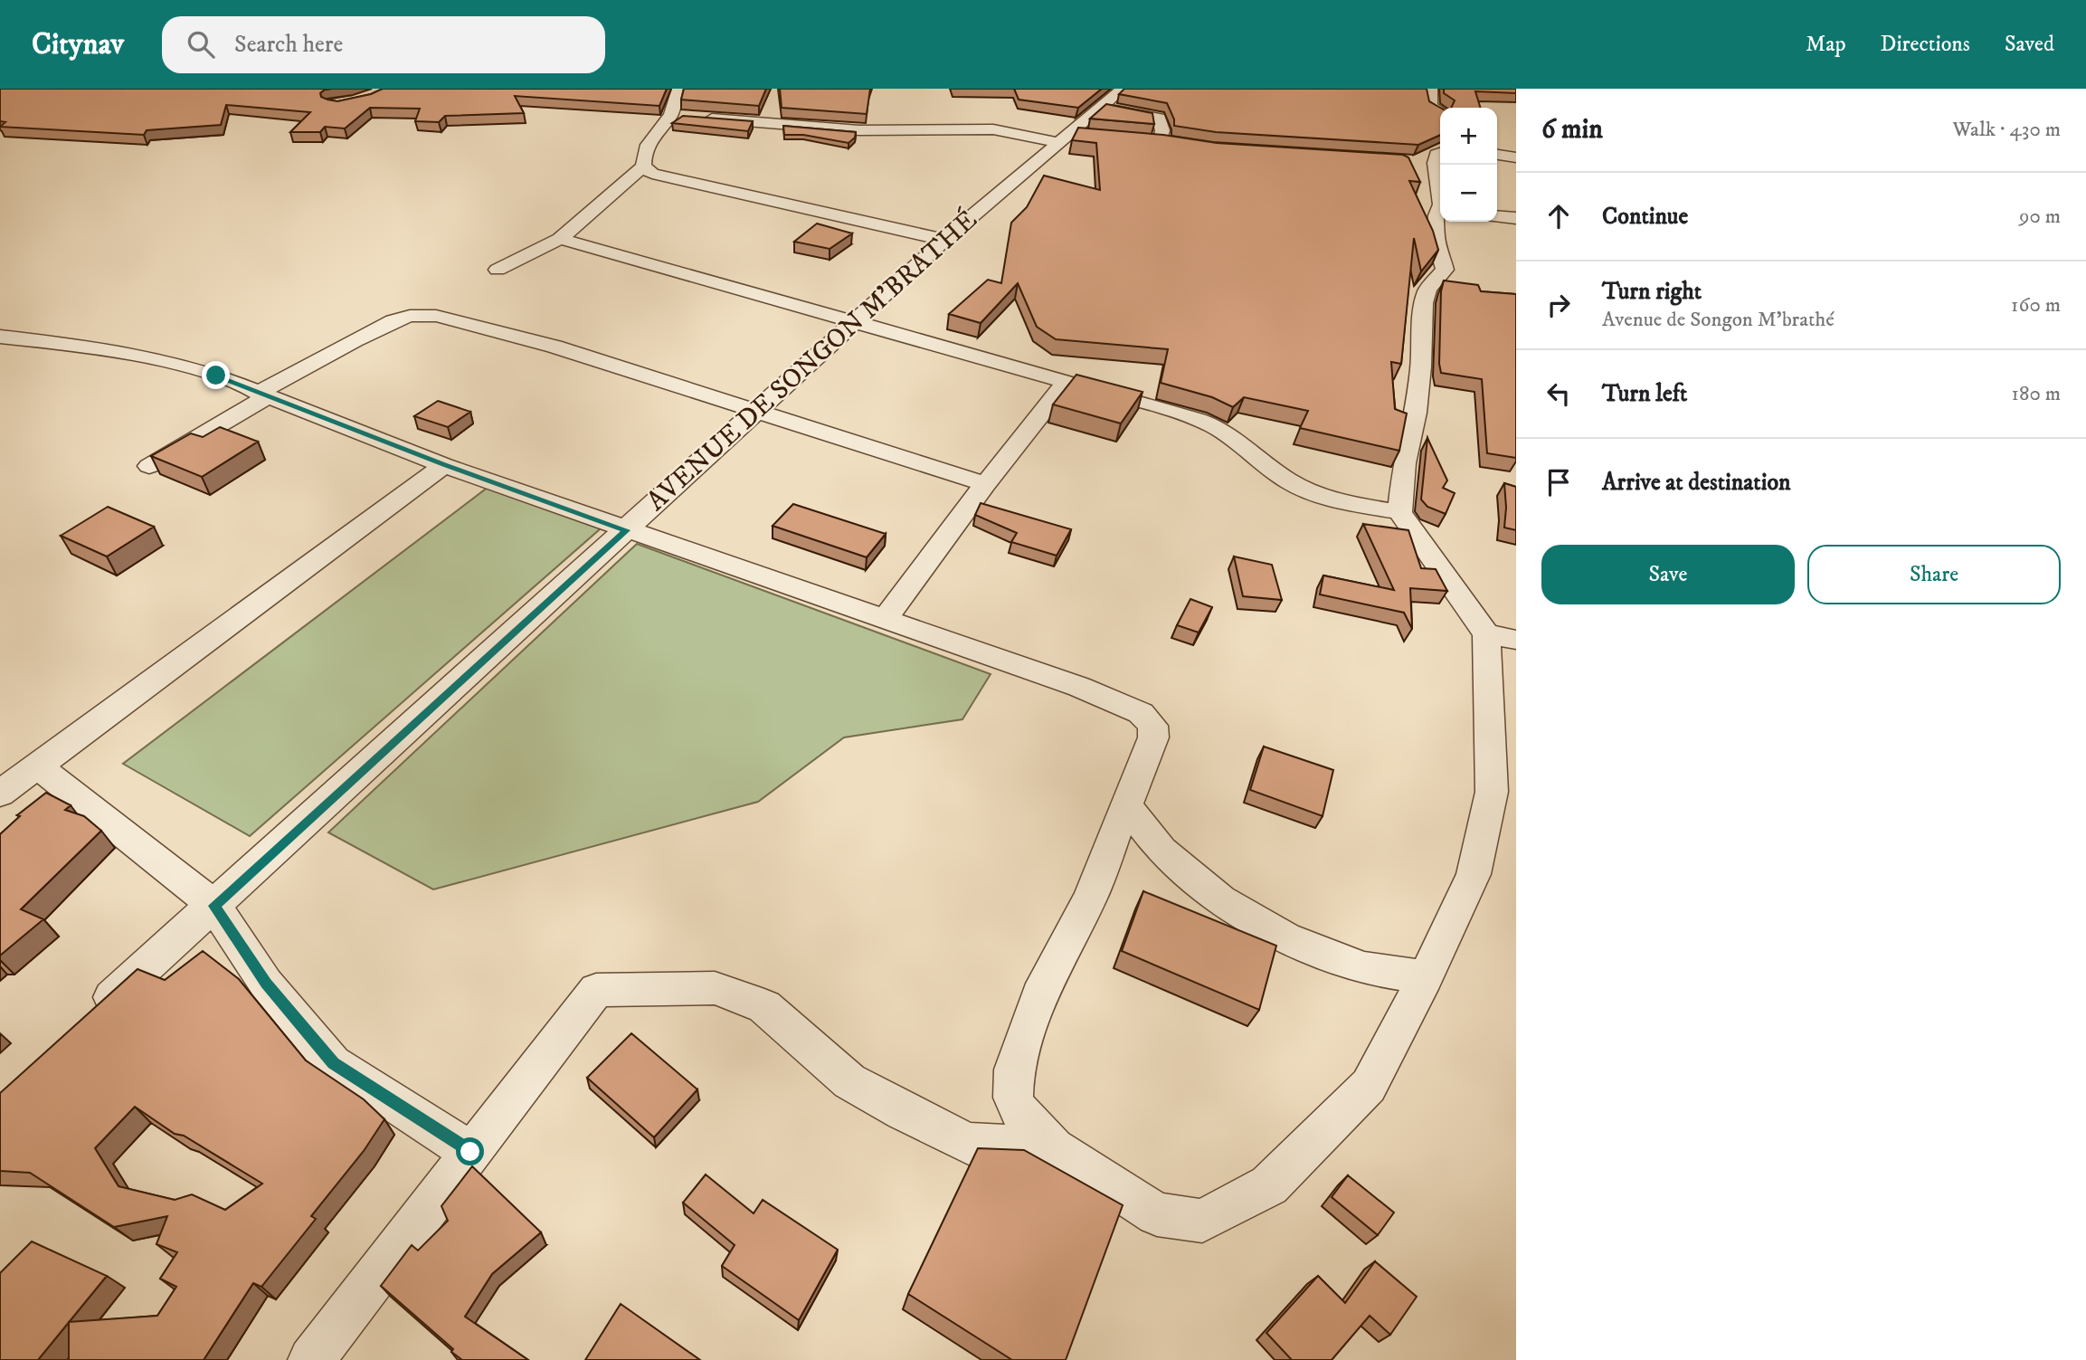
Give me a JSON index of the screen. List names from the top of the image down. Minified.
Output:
{"streets":{"street":["AVENUE DE SONGON M'BRATHÉ"]},"page":{"header":"Citynav","search":"Search here","nav":["Map","Directions","Saved"],"heading":["6 min","Walk · 430 m"],"map_buttons":["+","−"],"list":[["Continue","90 m"],["Turn right","Avenue de Songon M'brathé","160 m"],["Turn left","180 m"],"Arrive at destination"],"buttons":["Save","Share"]}}
